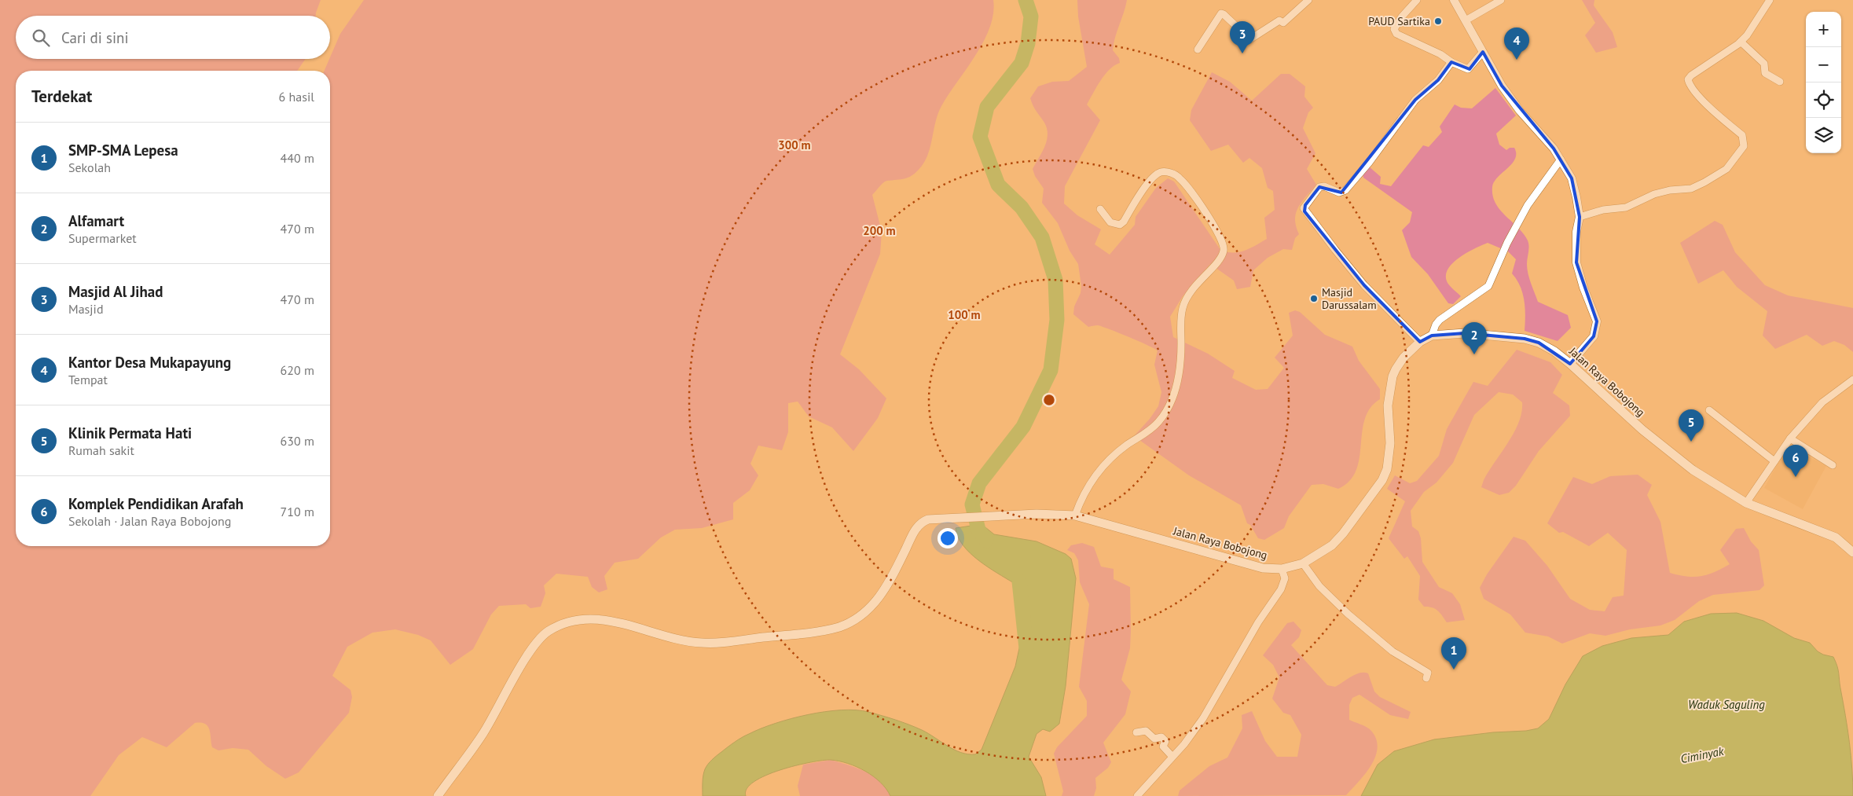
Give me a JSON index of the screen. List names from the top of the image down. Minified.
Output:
{"streets":{"main road":["Jalan Raya Bobojong"]},"water":["Waduk Saguling","Ciminyak"],"places":["PAUD Sartika","Masjid Darussalam"],"page":{"map_buttons":["+","−"],"search":"Cari di sini","pins":["3","4","2","5","6","1"],"heading":["Terdekat","6 hasil"],"list":[{"mark":"1","name":"SMP-SMA Lepesa","note":"Sekolah","value":"440 m"},{"mark":"2","name":"Alfamart","note":"Supermarket","value":"470 m"},{"mark":"3","name":"Masjid Al Jihad","note":"Masjid","value":"470 m"},{"mark":"4","name":"Kantor Desa Mukapayung","note":"Tempat","value":"620 m"},{"mark":"5","name":"Klinik Permata Hati","note":"Rumah sakit","value":"630 m"},{"mark":"6","name":"Komplek Pendidikan Arafah","note":"Sekolah · Jalan Raya Bobojong","value":"710 m"}]},"rings":["300 m","200 m","100 m"]}
